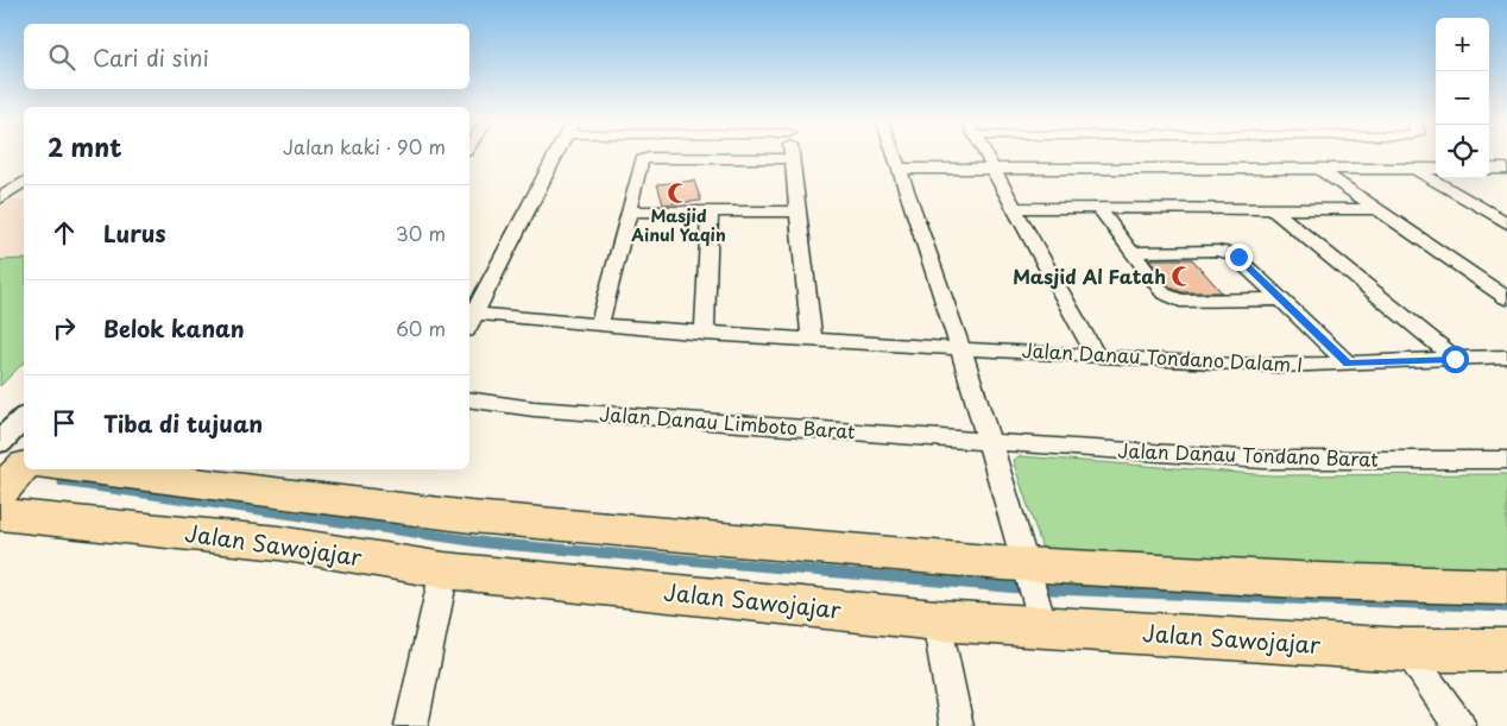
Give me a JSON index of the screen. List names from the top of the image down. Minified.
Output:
{"streets":{"main road":["Jalan Sawojajar"],"street":["Jalan Danau Tondano Dalam I","Jalan Danau Limboto Barat","Jalan Danau Tondano Barat"]},"crossings":[["Jalan Danau Limboto Barat","Jalan Danau Tondano Barat"]],"places":{"mosque":["Masjid Ainul Yaqin","Masjid Al Fatah"]},"page":{"map_buttons":["+","−"],"search":"Cari di sini","heading":["2 mnt","Jalan kaki · 90 m"],"list":[["Lurus","30 m"],["Belok kanan","60 m"],"Tiba di tujuan"]}}
